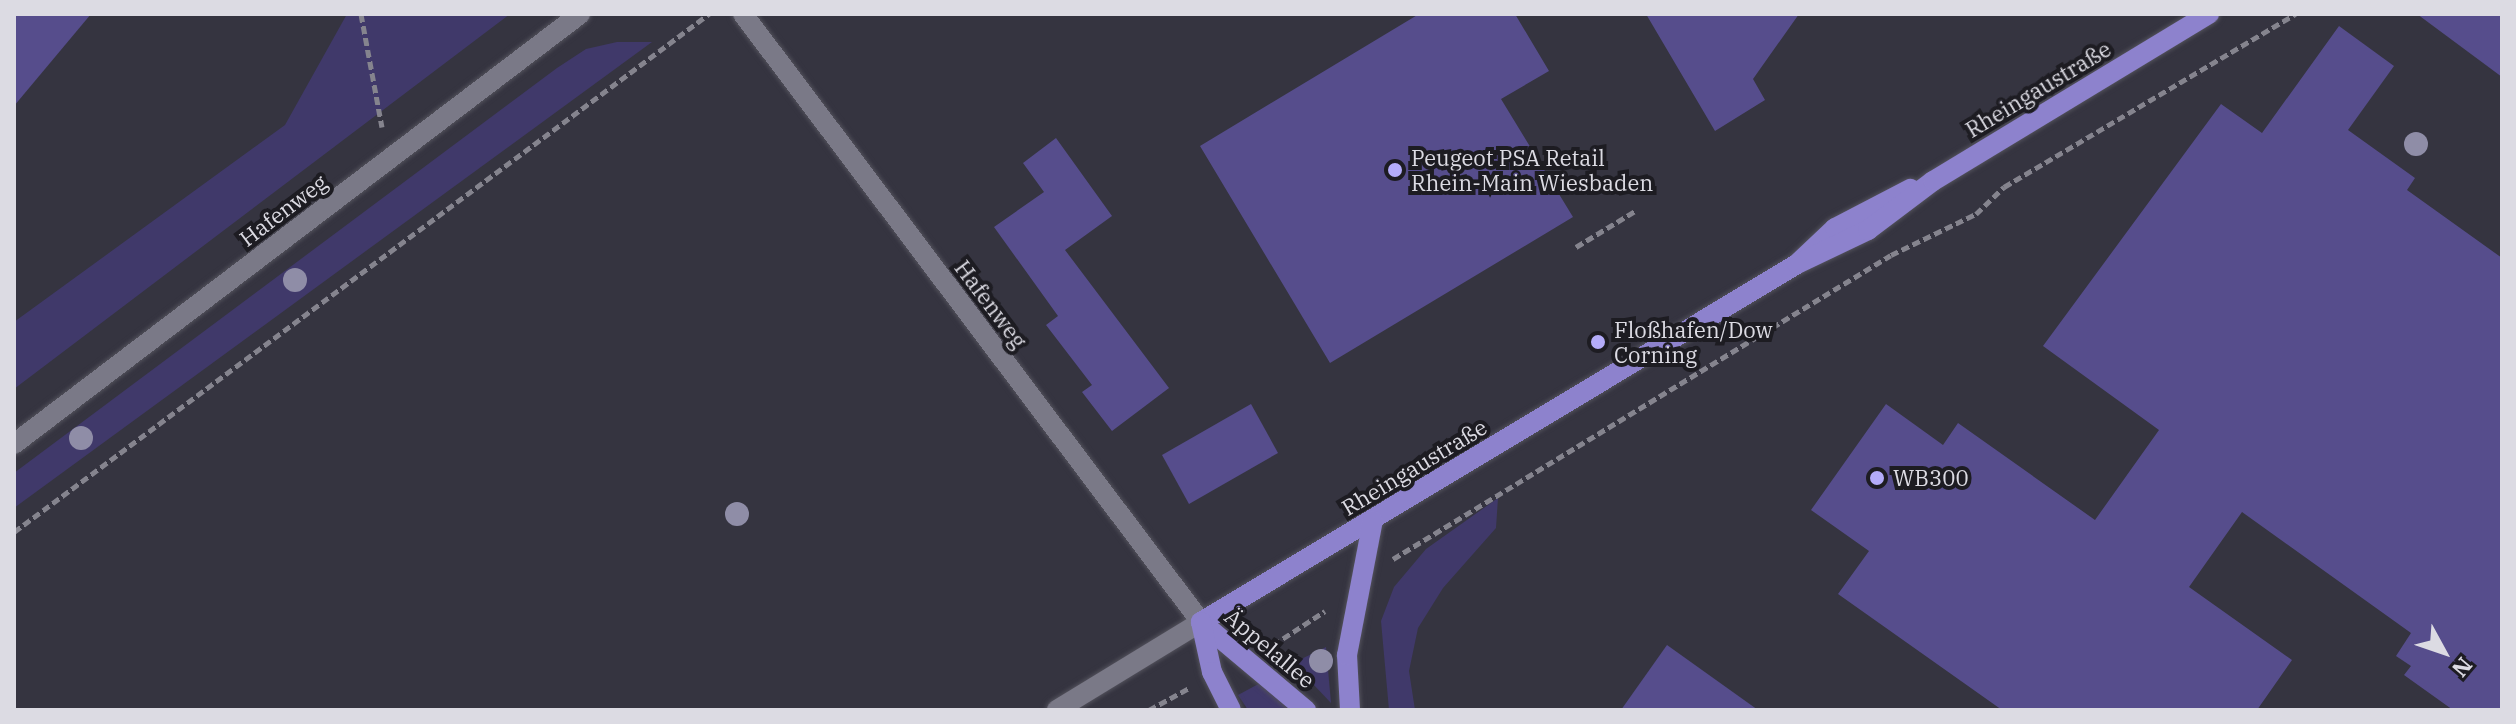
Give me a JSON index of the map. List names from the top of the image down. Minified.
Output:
{"streets":{"main road":["Rheingaustraße","Äppelallee"],"street":["Hafenweg"]},"crossings":[["Rheingaustraße","Hafenweg"],["Rheingaustraße","Äppelallee"],["Hafenweg","Äppelallee"]],"places":["Peugeot PSA Retail Rhein-Main Wiesbaden","Floßhafen/Dow Corning","WB300"],"north":"bottom right"}
